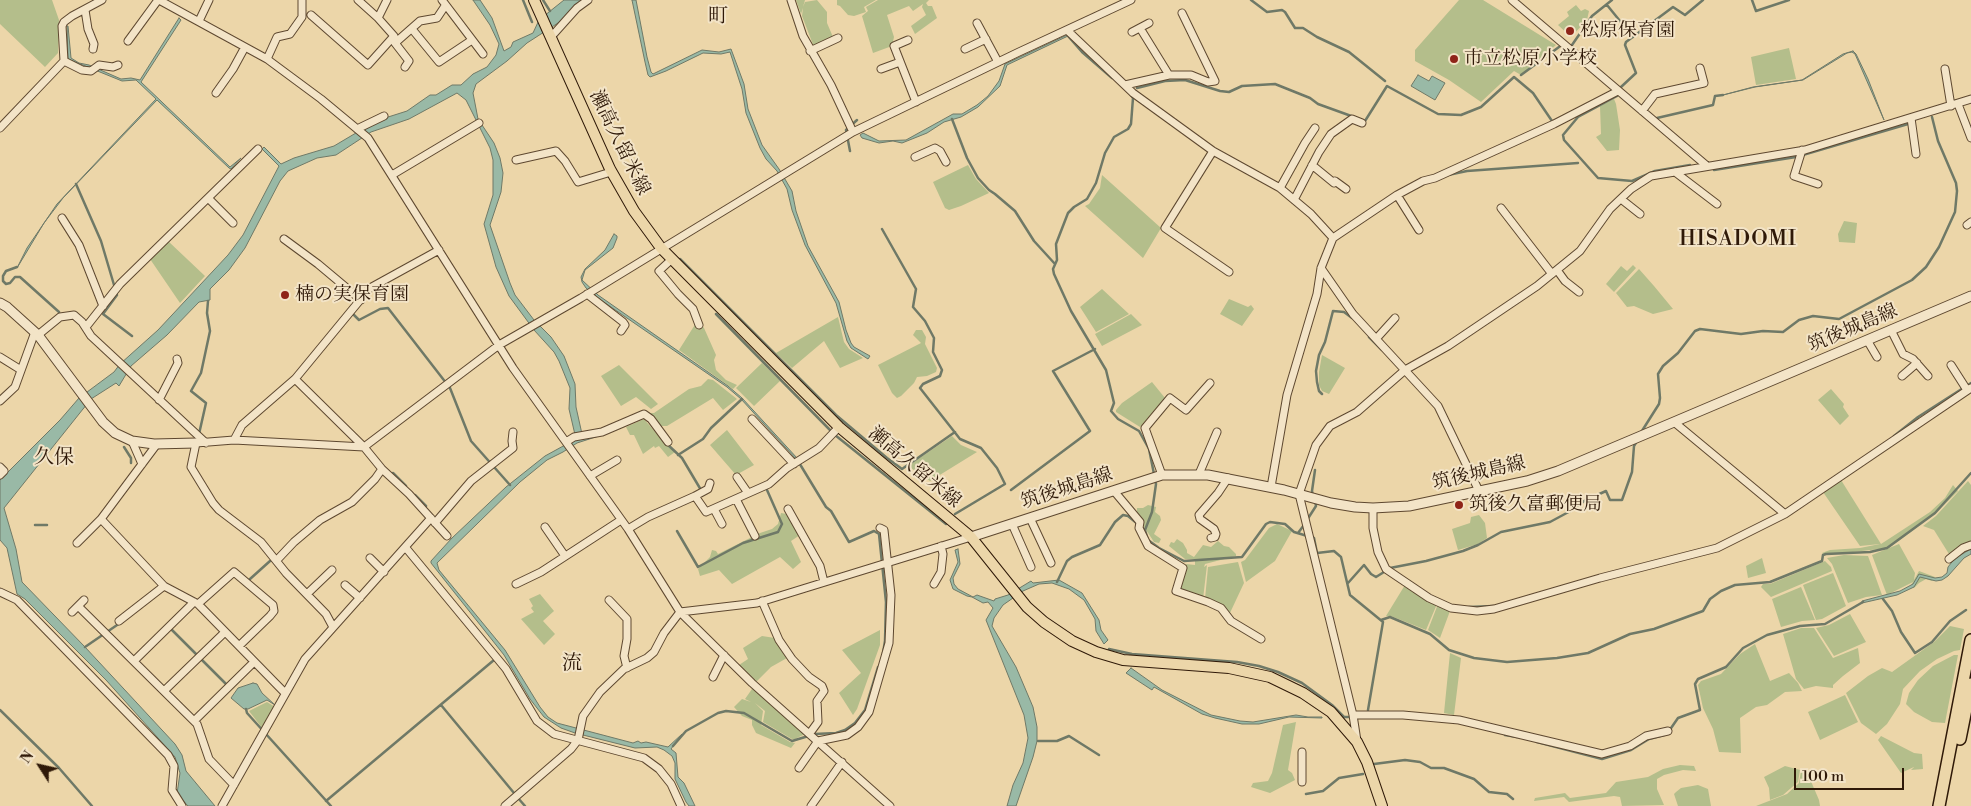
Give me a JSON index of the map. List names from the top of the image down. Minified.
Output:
{"streets":{"main road":["瀬高久留米線"],"street":["筑後城島線"]},"crossings":[["瀬高久留米線","筑後城島線"]],"districts":["町","HISADOMI","久保","流"],"places":["松原保育園","市立松原小学校","楠の実保育園","筑後久富郵便局"],"scale_bar":"100 m","north":"top left"}
